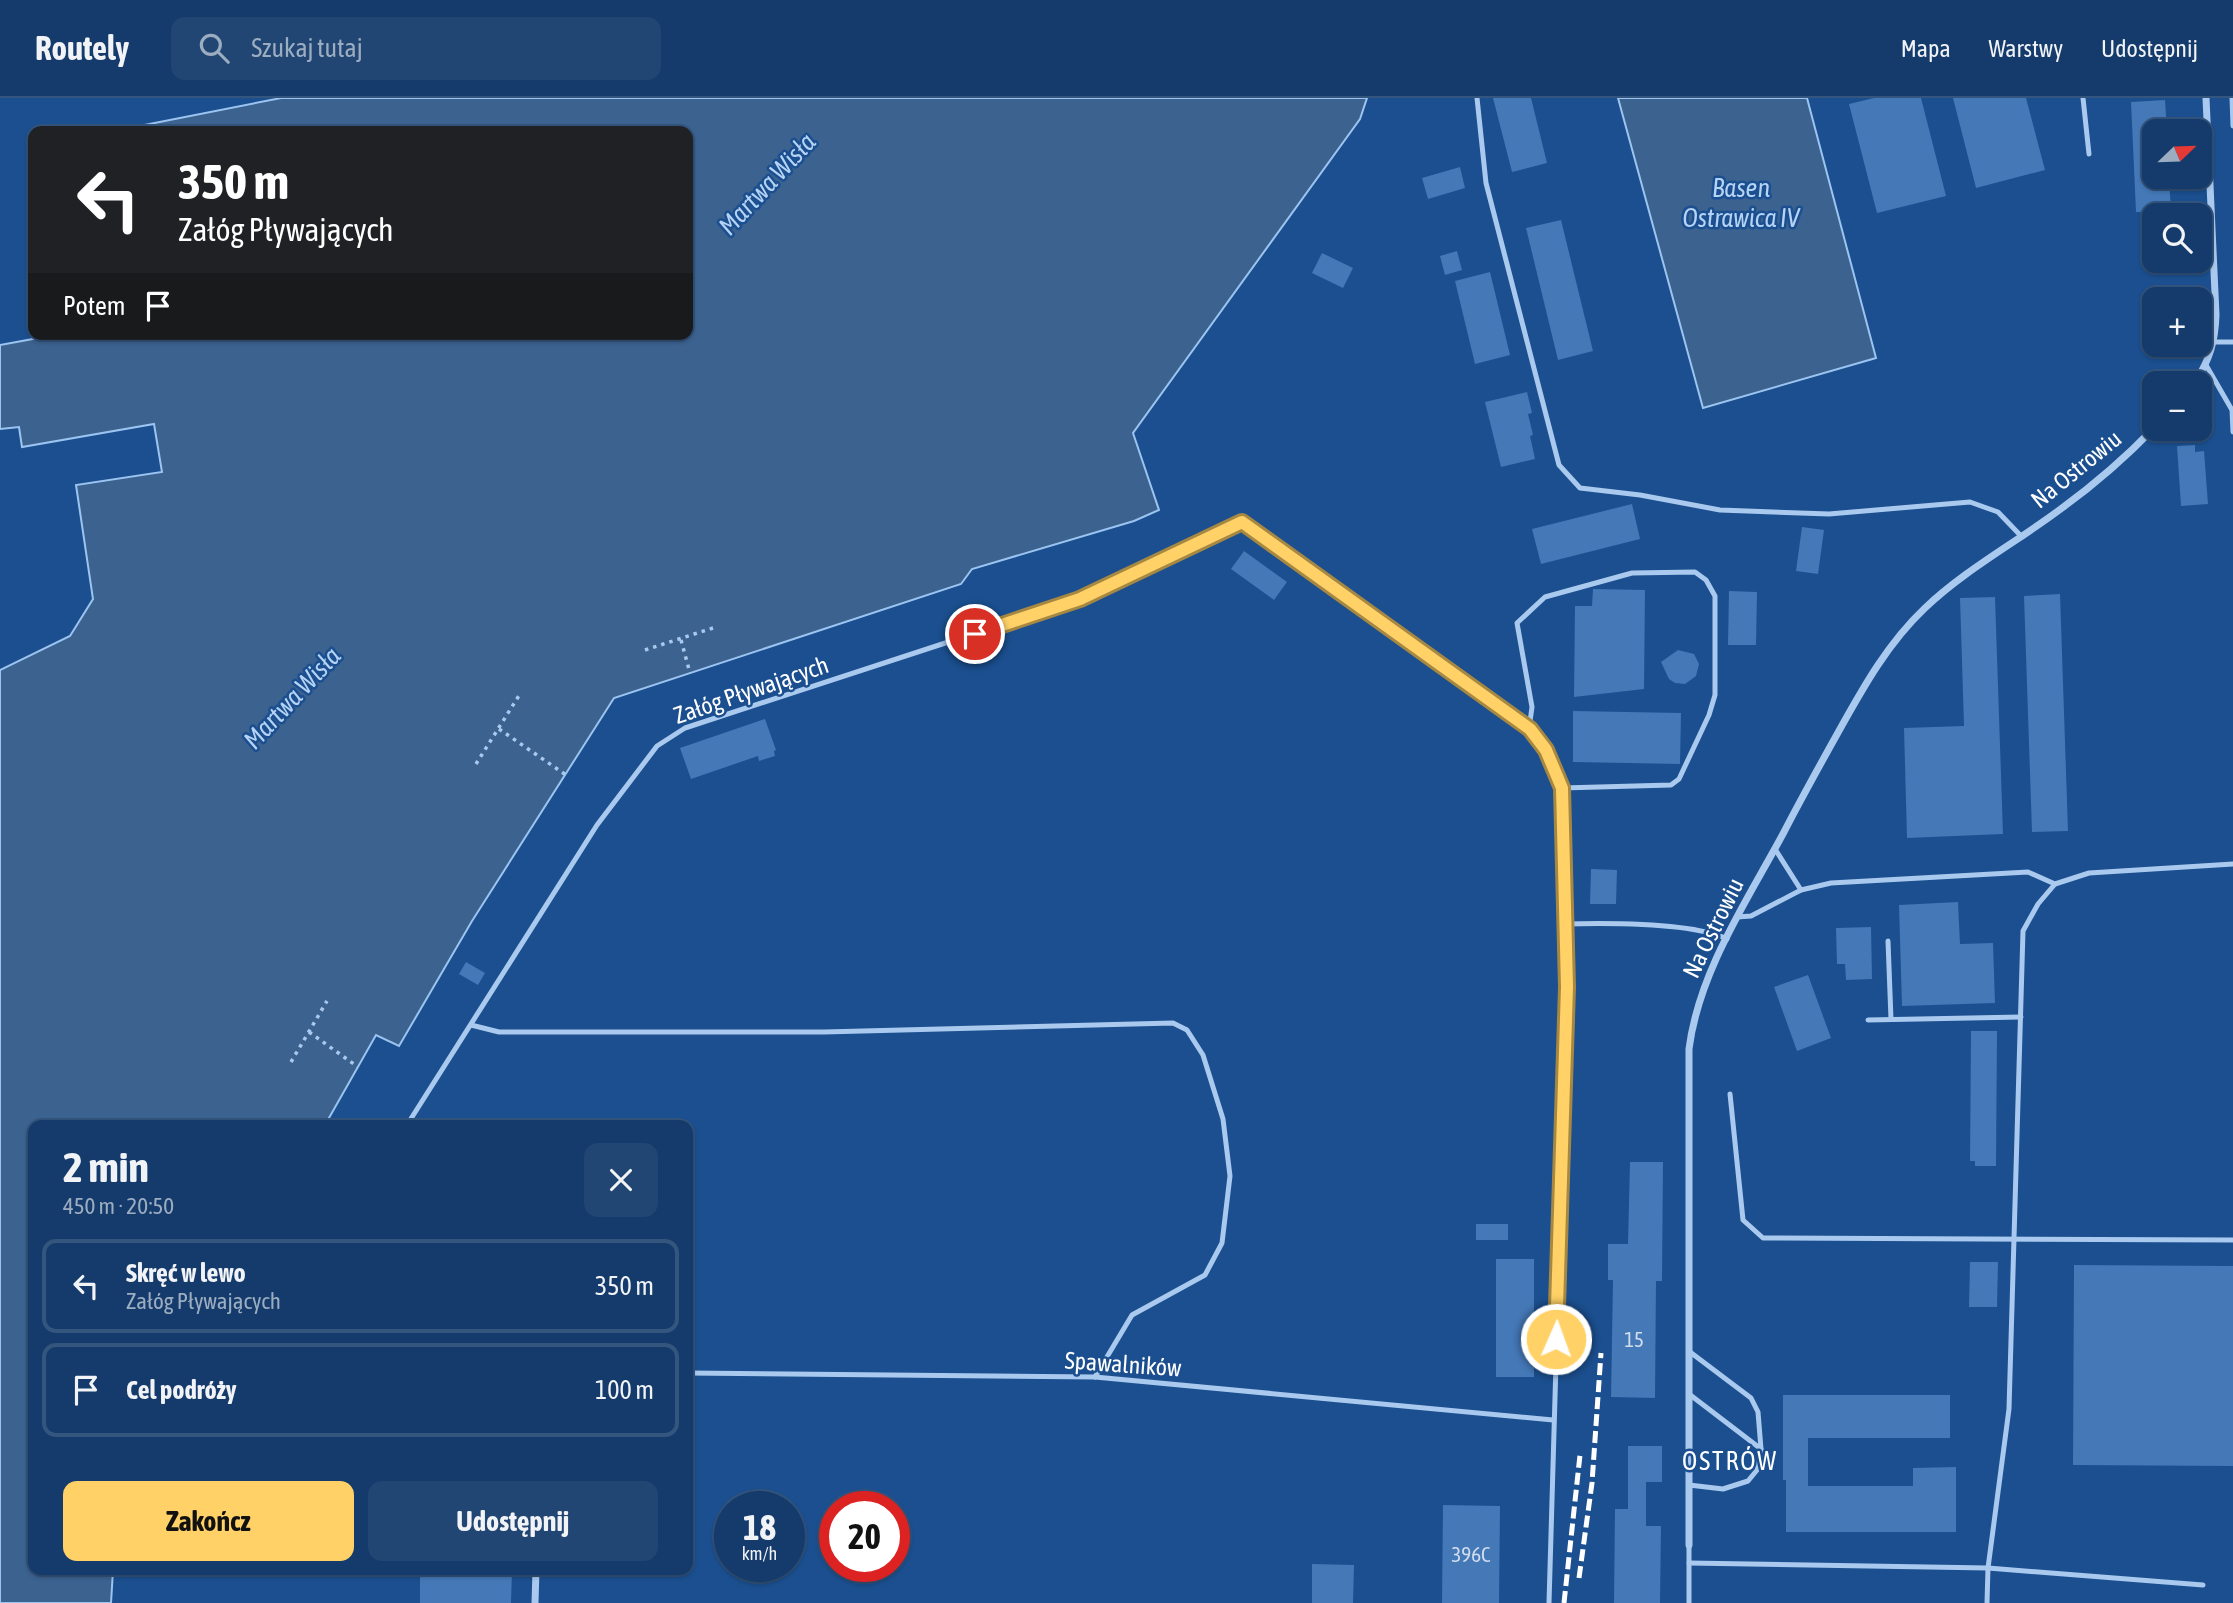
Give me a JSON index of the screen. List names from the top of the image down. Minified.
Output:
{"streets":{"street":["Na Ostrowiu"],"lane":["Załóg Pływających","Spawalników"]},"districts":["OSTRÓW"],"water":["Martwa Wisła","Basen Ostrawica IV"],"house_numbers":["15","396C"],"north":"top right","page":{"header":"Routely","search":"Szukaj tutaj","nav":["Mapa","Warstwy","Udostępnij"],"map_buttons":["+","−"],"turn":["350 m","Załóg Pływających"],"then":"Potem","heading":["2 min","450 m · 20:50"],"list":[{"name":"Skręć w lewo","note":"Załóg Pływających","value":"350 m"},{"name":"Cel podróży","value":"100 m"}],"buttons":["Zakończ","Udostępnij"],"speed":"18 km/h","limit":"20"}}
